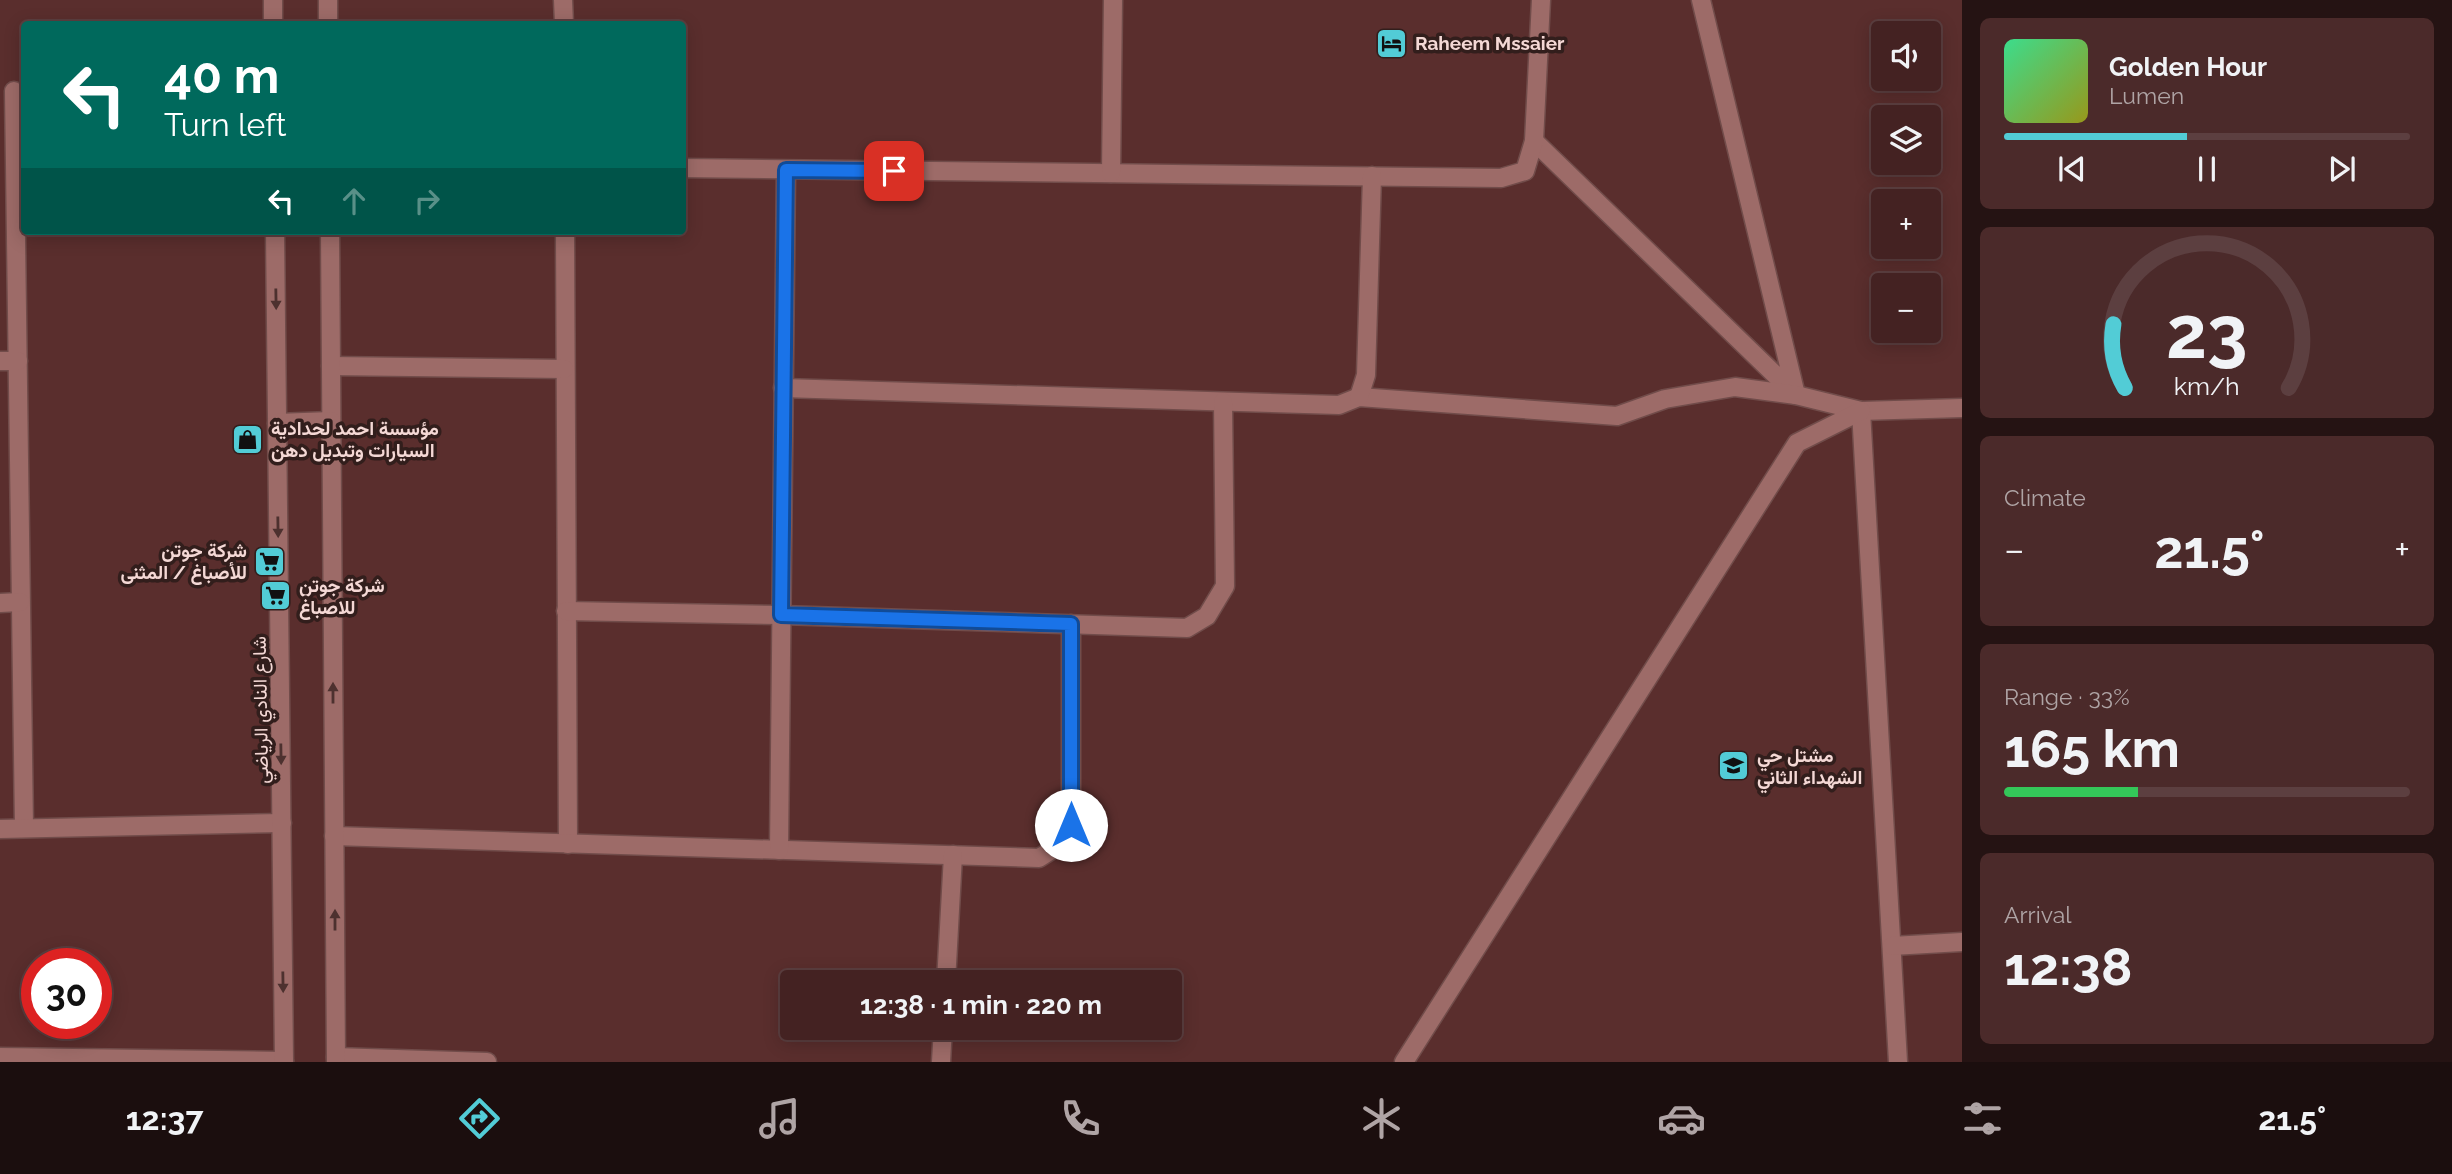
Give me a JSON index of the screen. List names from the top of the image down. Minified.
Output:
{"streets":{"street":["شارع النادي الرياضي"]},"places":{"hotel":["Raheem Mssaier"],"shop":["مؤسسة احمد لحدادية السيارات وتبديل دهن"],"supermarket":["شركة جوتن للأصباغ / المثنى","شركة جوتن للاصباغ"],"school or university":["مشتل حي الشهداء الثاني"]},"page":{"map_buttons":["+","−"],"turn":["40 m","Turn left"],"song":["Golden Hour","Lumen"],"tile":["Climate",["Range · 33%","165 km"],["Arrival","12:38"]],"heat":["−","21.5°","+"],"limit":"30","trip":"12:38 · 1 min · 220 m","tabs":["12:37","21.5°"],"gauge":["23","km/h"]}}
